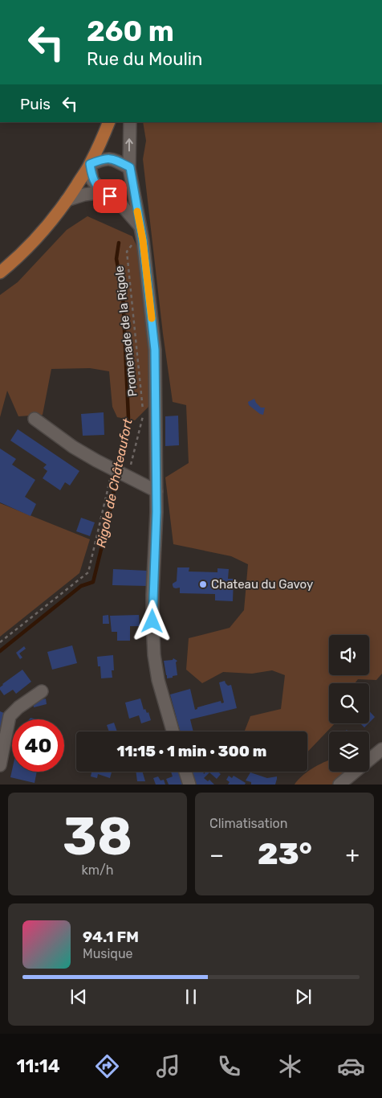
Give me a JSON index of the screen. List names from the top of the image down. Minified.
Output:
{"streets":{"path":["Promenade de la Rigole"]},"water":["Rigole de Châteaufort"],"places":["Chateau du Gavoy"],"page":{"turn":["260 m","Rue du Moulin"],"then":"Puis","limit":"40","trip":"11:15 · 1 min · 300 m","tile":[["38","km/h"],"Climatisation"],"heat":["−","23°","+"],"song":["94.1 FM","Musique"],"tabs":"11:14"}}
